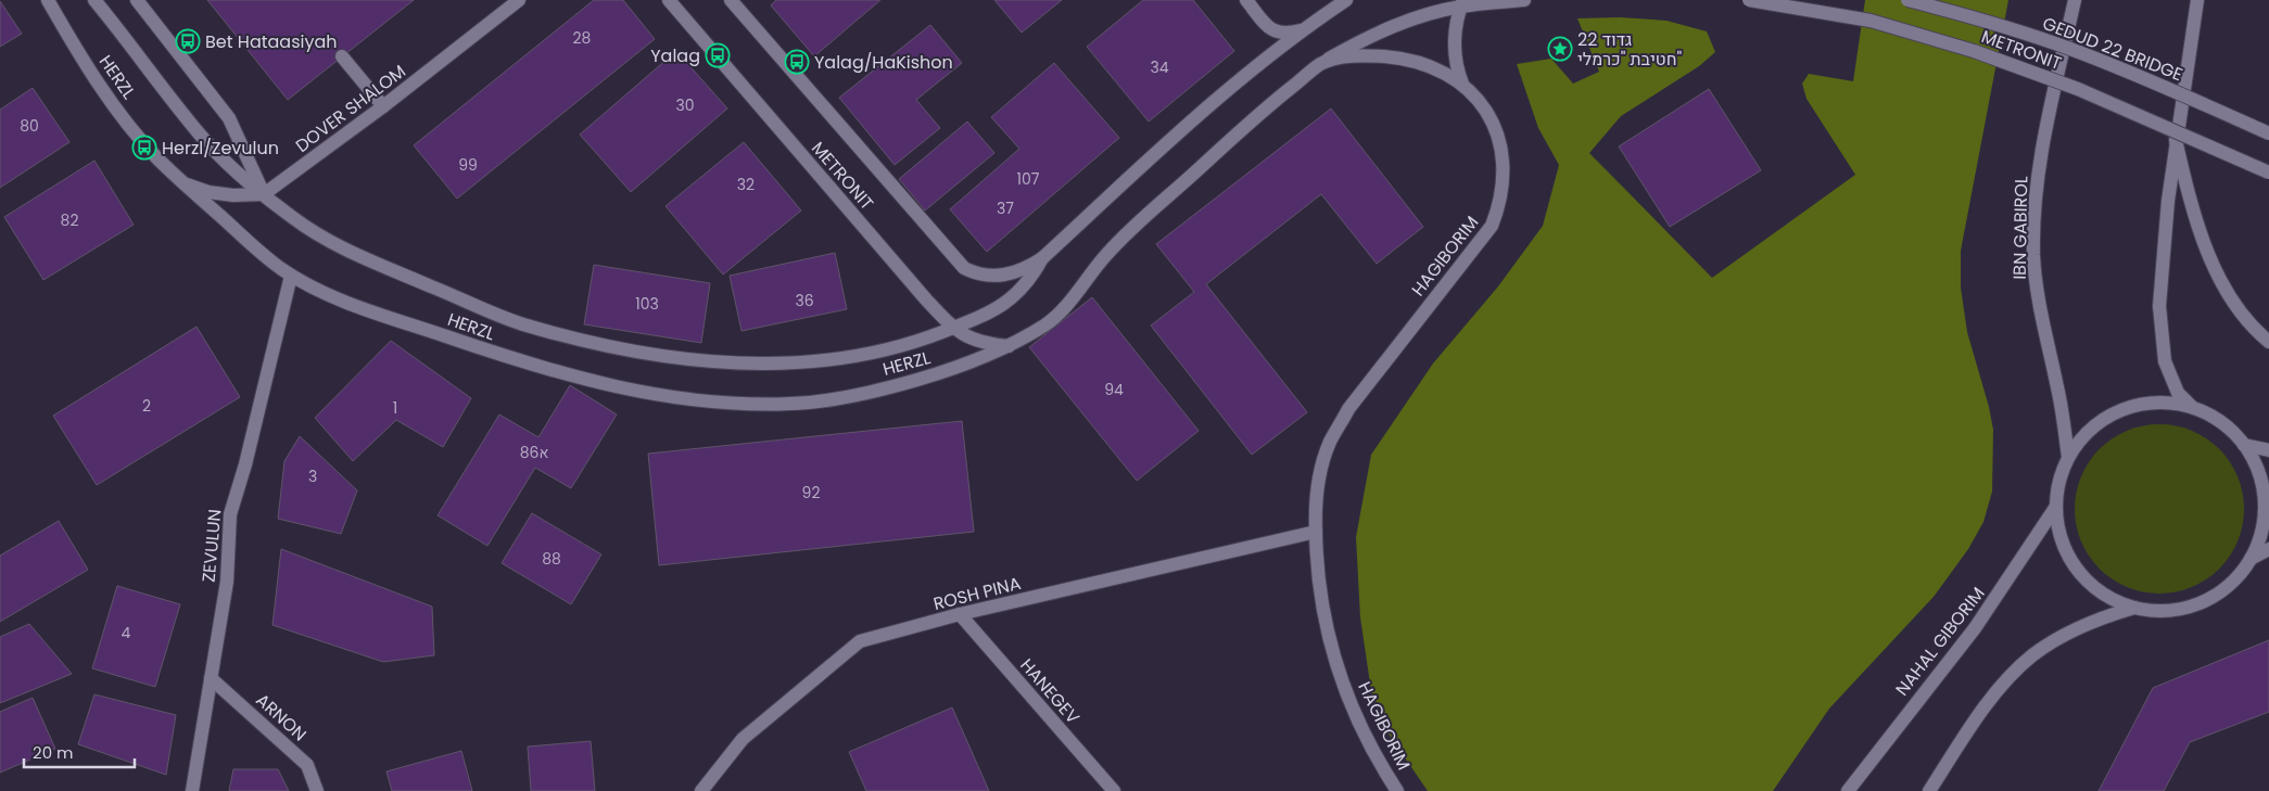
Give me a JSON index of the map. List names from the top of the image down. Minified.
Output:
{"streets":{"street":["GEDUD 22 BRIDGE","METRONIT","HERZL","DOVER SHALOM","IBN GABIROL","HAGIBORIM","ZEVULUN","ROSH PINA","NAHAL GIBORIM","HANEGEV","ARNON"]},"crossings":[["METRONIT","HERZL"],["METRONIT","HAGIBORIM"],["HERZL","DOVER SHALOM"],["HERZL","HAGIBORIM"],["HERZL","ZEVULUN"],["HAGIBORIM","ROSH PINA"],["ZEVULUN","ARNON"],["ROSH PINA","HANEGEV"]],"places":{"bus stop":["Bet Hataasiyah","Yalag","Yalag/HaKishon","Herzl/Zevulun"],"place":["גדוד 22 חטיבת \"כרמלי\""]},"house_numbers":["28","34","30","80","99","107","32","37","82","36","103","94","2","1","86א","3","92","88","4"],"scale_bar":"20 m"}
